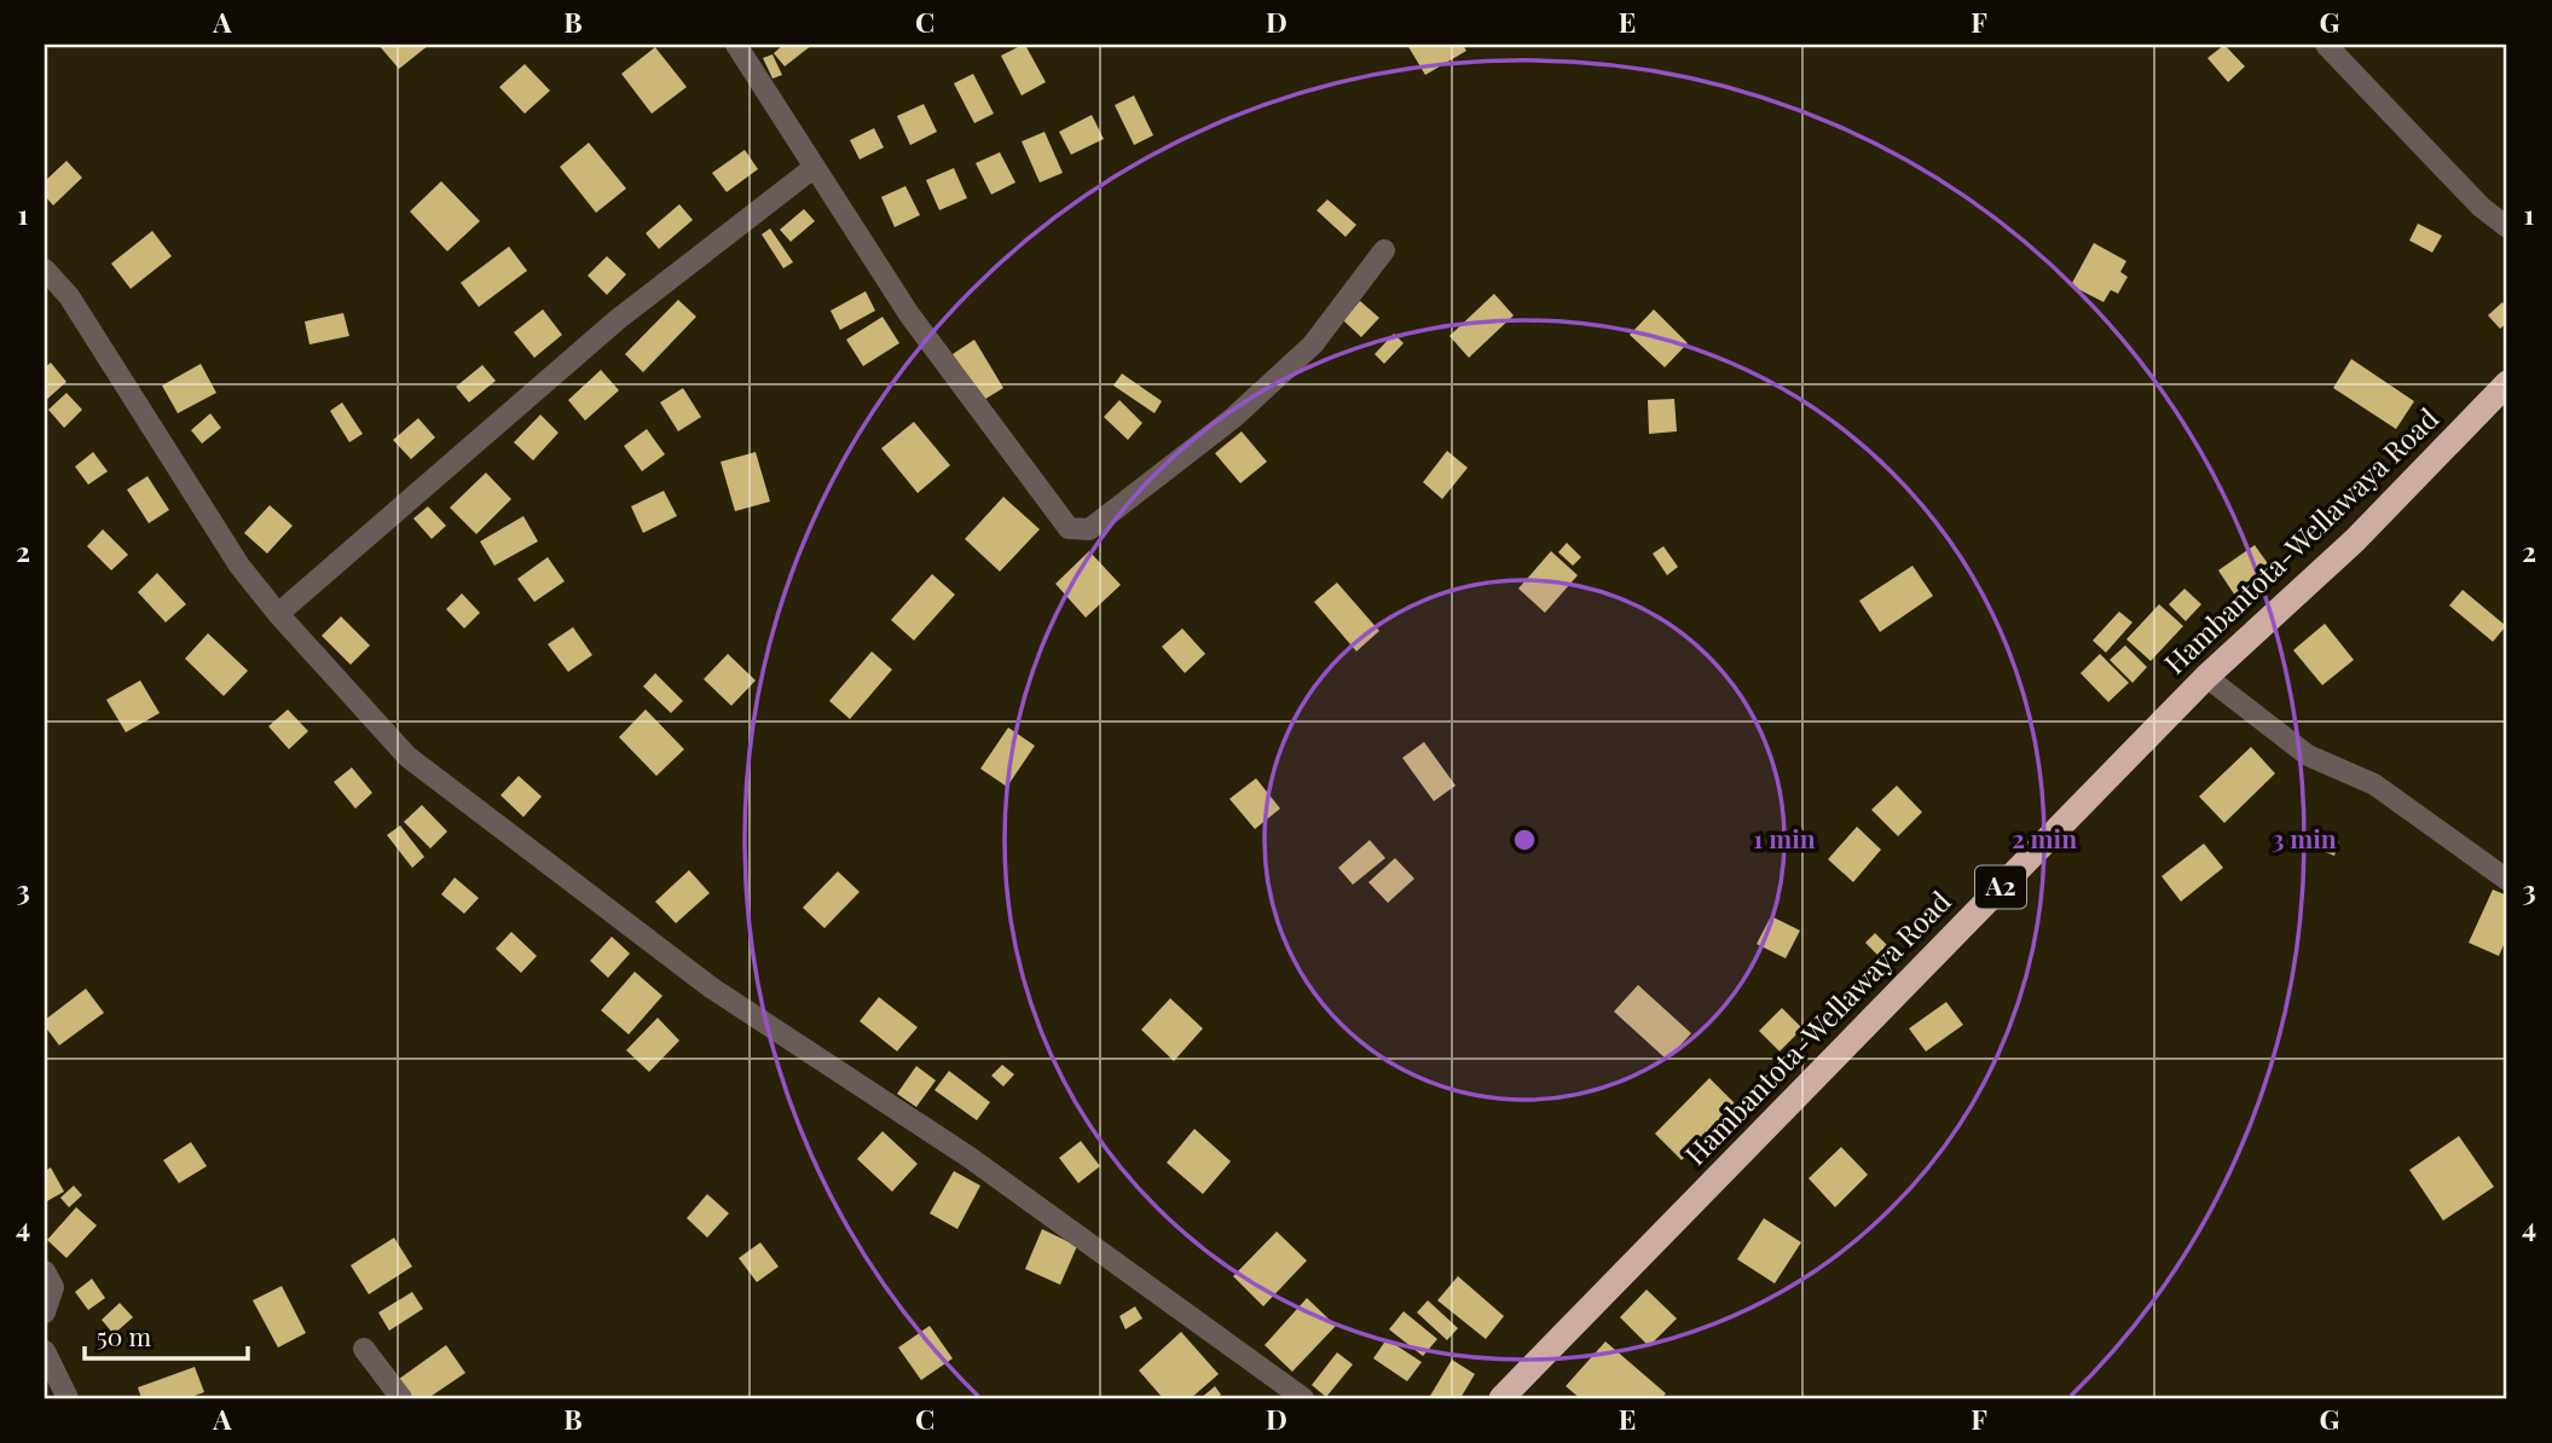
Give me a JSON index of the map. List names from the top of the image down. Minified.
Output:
{"streets":{"highway":["Hambantota-Wellawaya Road","A2"]},"scale_bar":"50 m","grid":{"columns":["A","B","C","D","E","F","G"],"rows":["1","2","3","4"]},"rings":["1 min","2 min","3 min"]}
